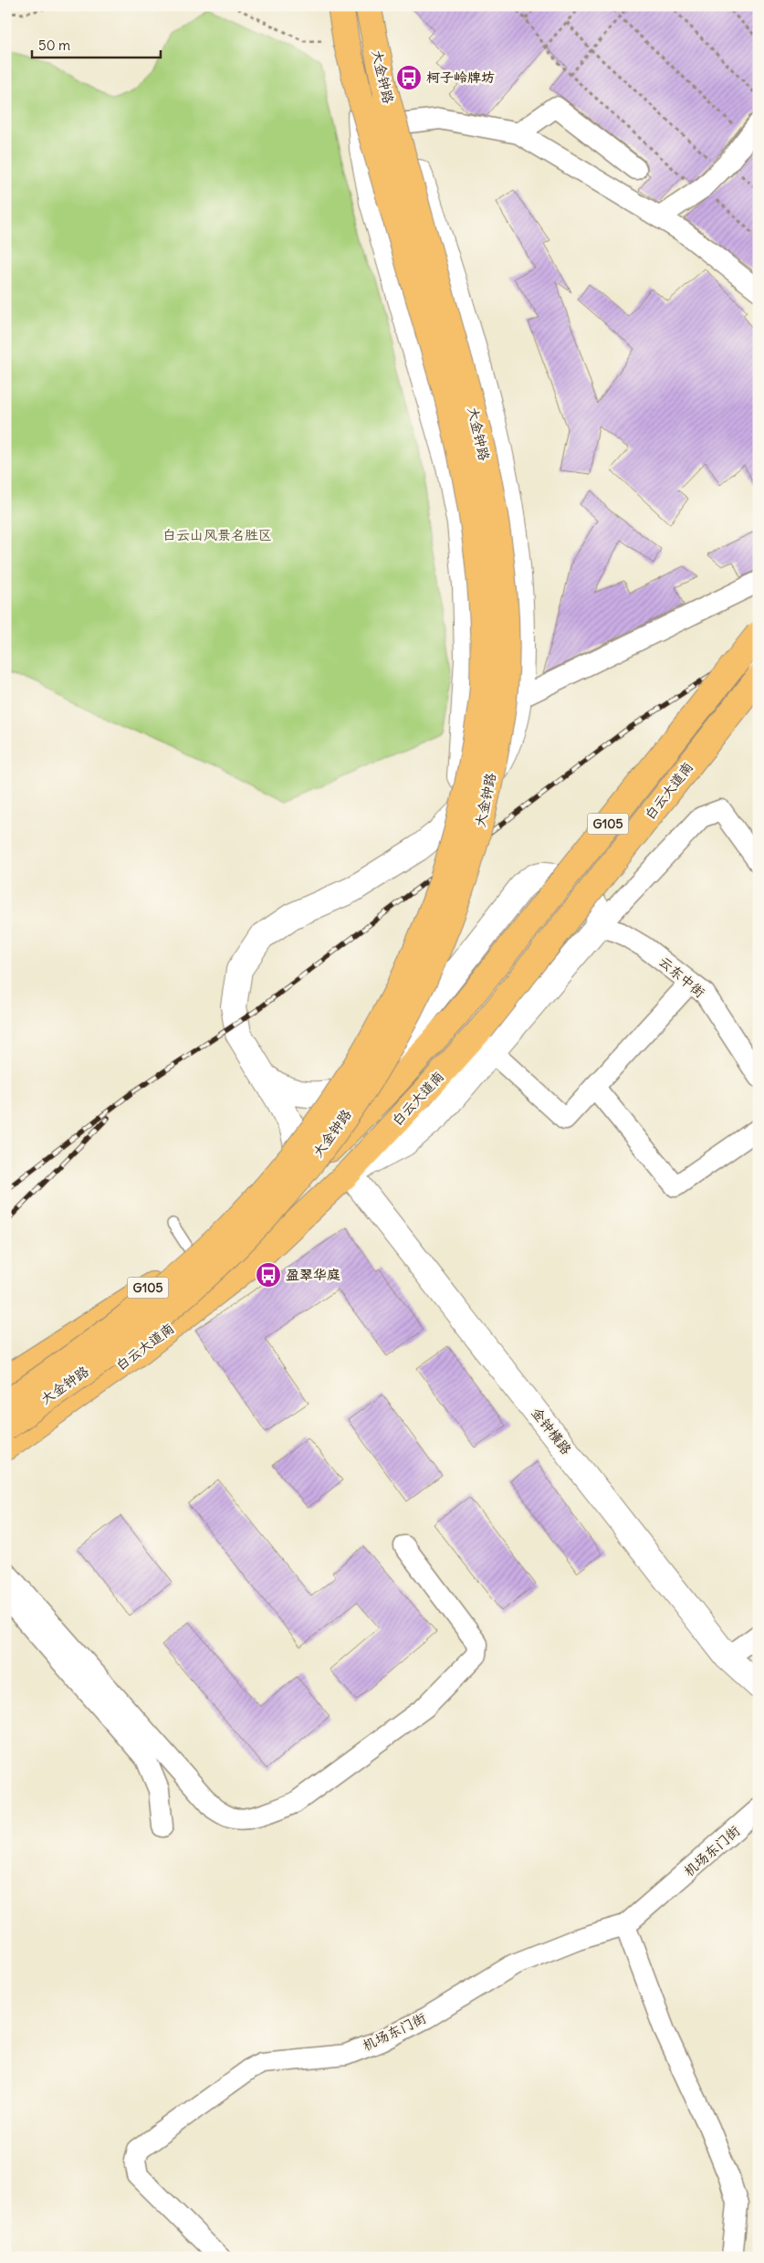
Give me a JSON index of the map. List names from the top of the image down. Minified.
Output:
{"streets":{"main road":["大金钟路","白云大道南","G105"],"street":["云东中街","金钟横路","机场东门街"]},"crossings":[["白云大道南","金钟横路"]],"parks":["白云山风景名胜区"],"places":{"bus stop":["柯子岭牌坊","盈翠华庭"]},"scale_bar":"50 m"}
